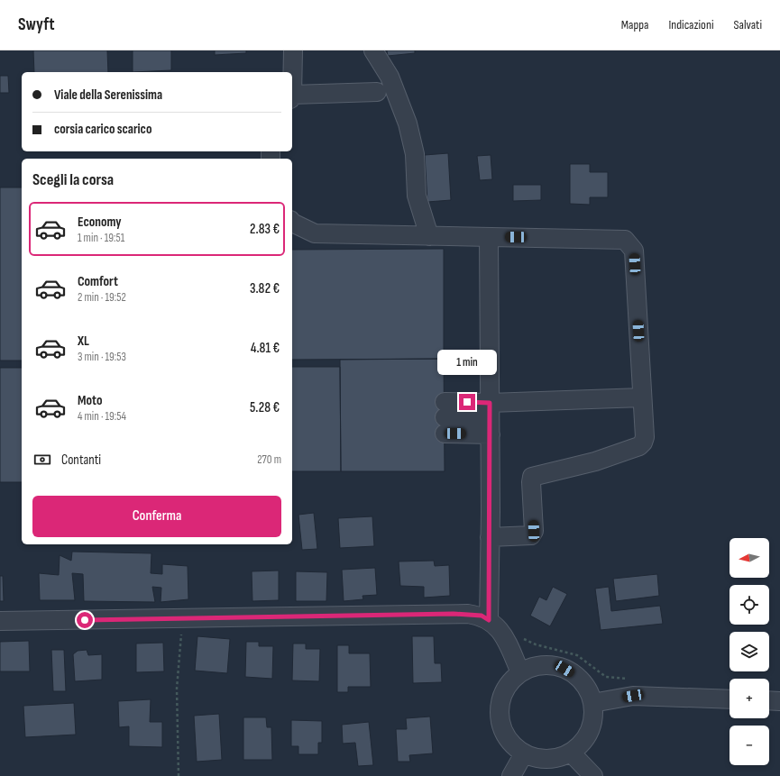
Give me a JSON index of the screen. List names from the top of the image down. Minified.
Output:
{"north":"left","page":{"header":"Swyft","nav":["Mappa","Indicazioni","Salvati"],"banner":["Viale della Serenissima","corsia carico scarico"],"heading":"Scegli la corsa","list":[{"name":"Economy","note":"1 min · 19:51","value":"2.83 €"},{"name":"Comfort","note":"2 min · 19:52","value":"3.82 €"},{"name":"XL","note":"3 min · 19:53","value":"4.81 €"},{"name":"Moto","note":"4 min · 19:54","value":"5.28 €"}],"bubble":"1 min","pay":["Contanti","270 m"],"buttons":"Conferma","map_buttons":["+","−"]}}
